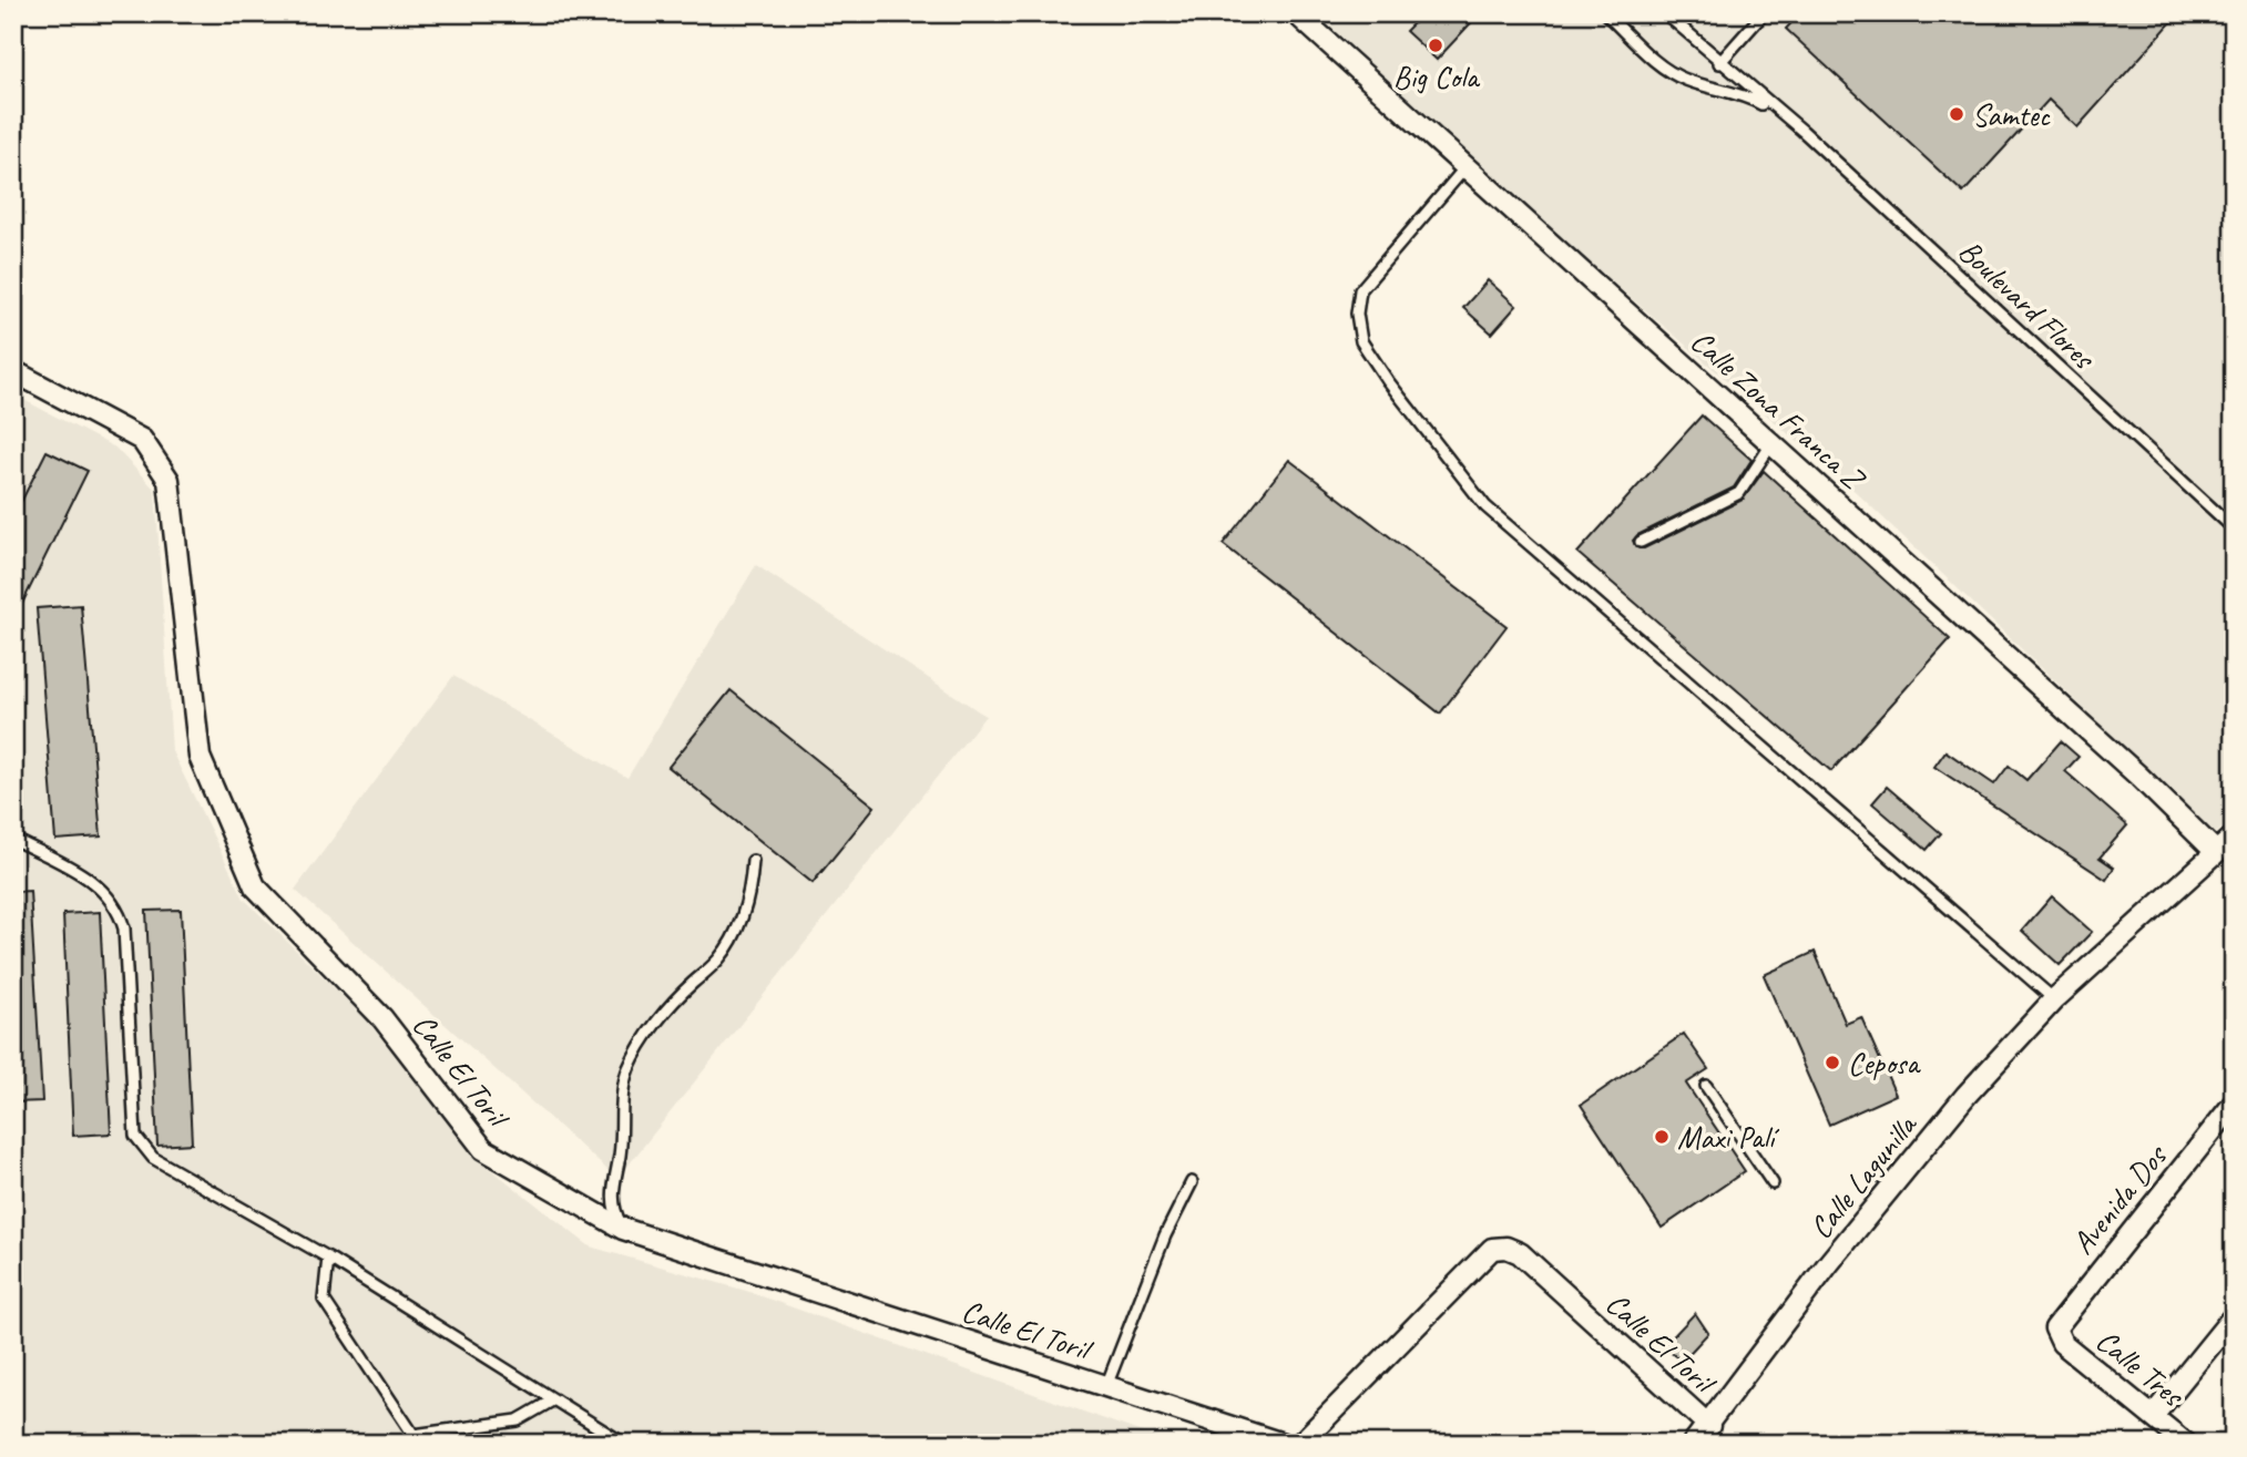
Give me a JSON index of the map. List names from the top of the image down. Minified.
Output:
{"streets":{"street":["Calle Zona Franca Z","Calle El Toril","Calle Lagunilla","Avenida Dos","Calle Tres"],"lane":["Boulevard Flores"]},"crossings":[["Calle Zona Franca Z","Calle Lagunilla"],["Calle El Toril","Calle Lagunilla"],["Avenida Dos","Calle Tres"]],"places":["Big Cola","Samtec","Ceposa","Maxi Palí"]}
